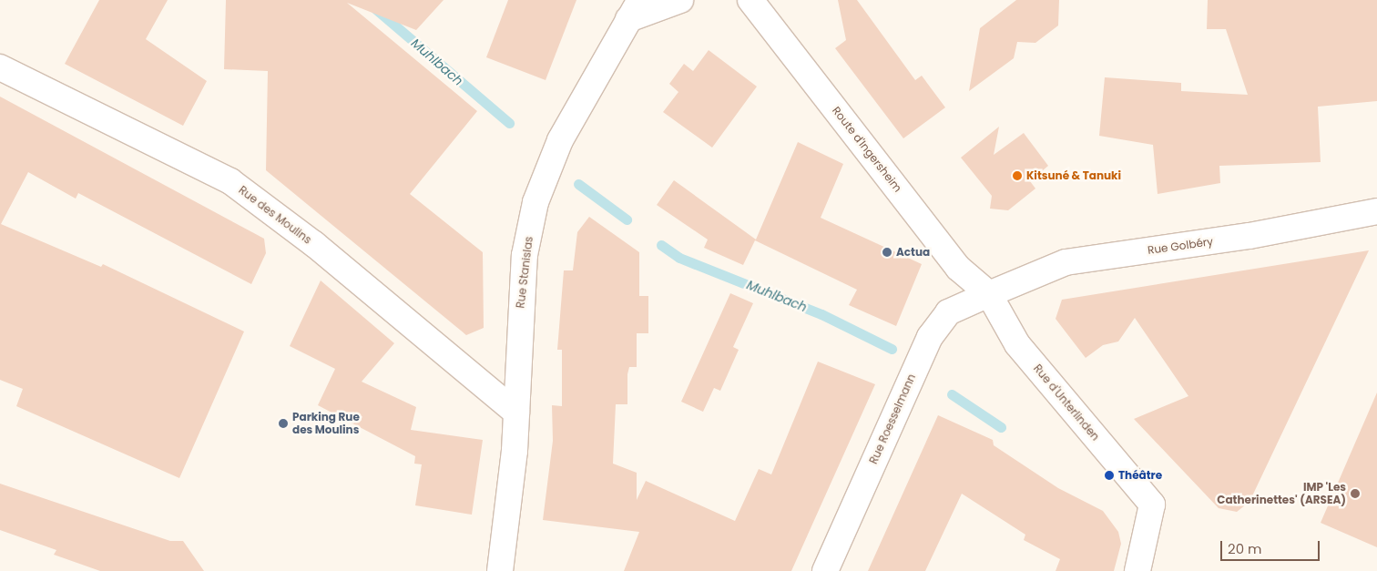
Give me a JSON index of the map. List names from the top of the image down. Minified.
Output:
{"streets":{"main road":["Route d'Ingersheim","Rue des Moulins","Rue Golbéry","Rue Stanislas","Rue d'Unterlinden","Rue Roesselmann"]},"crossings":[["Route d'Ingersheim","Rue Golbéry"],["Route d'Ingersheim","Rue d'Unterlinden"],["Route d'Ingersheim","Rue Roesselmann"],["Rue des Moulins","Rue Stanislas"],["Rue Golbéry","Rue d'Unterlinden"],["Rue Golbéry","Rue Roesselmann"],["Rue d'Unterlinden","Rue Roesselmann"]],"water":["Muhlbach"],"places":["Kitsuné & Tanuki","Actua","Parking Rue des Moulins","Théâtre","IMP 'Les Catherinettes' (ARSEA)"],"scale_bar":"20 m"}
